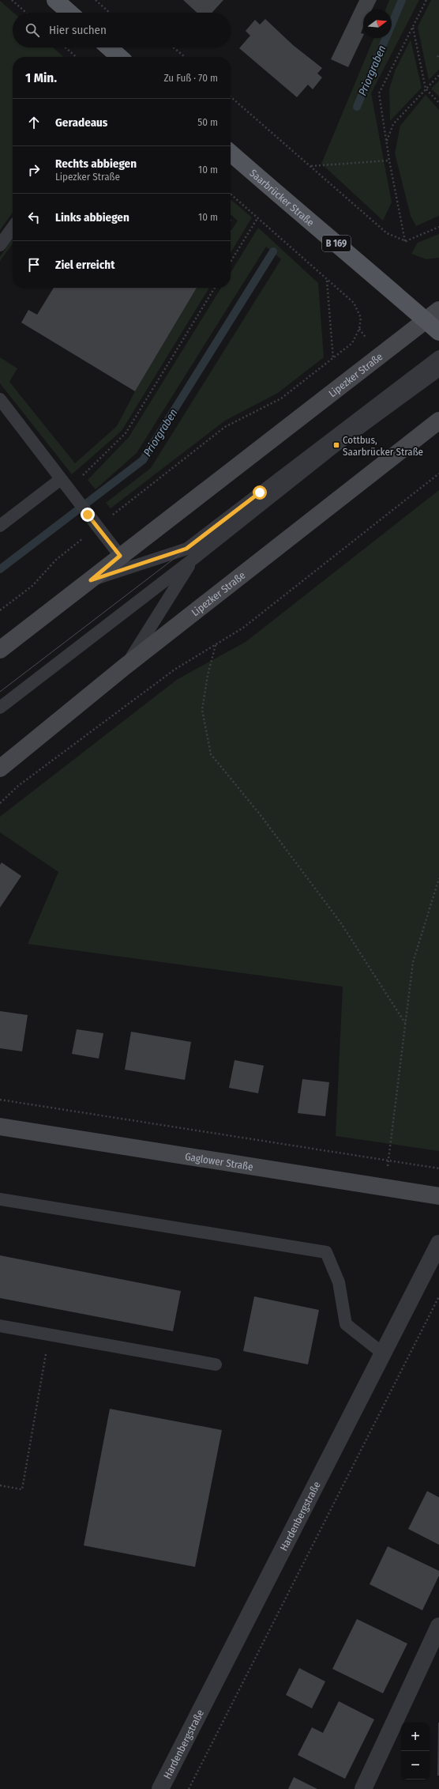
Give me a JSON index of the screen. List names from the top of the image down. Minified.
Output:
{"streets":{"main road":["Saarbrücker Straße","B 169","Lipezker Straße","Gaglower Straße"],"street":["Hardenbergstraße"]},"crossings":[["Saarbrücker Straße","Lipezker Straße"]],"water":["Priorgraben"],"places":{"transit":["Cottbus, Saarbrücker Straße"]},"north":"right","page":{"search":"Hier suchen","heading":["1 Min.","Zu Fuß · 70 m"],"list":[["Geradeaus","50 m"],["Rechts abbiegen","Lipezker Straße","10 m"],["Links abbiegen","10 m"],"Ziel erreicht"],"map_buttons":["+","−"]}}
